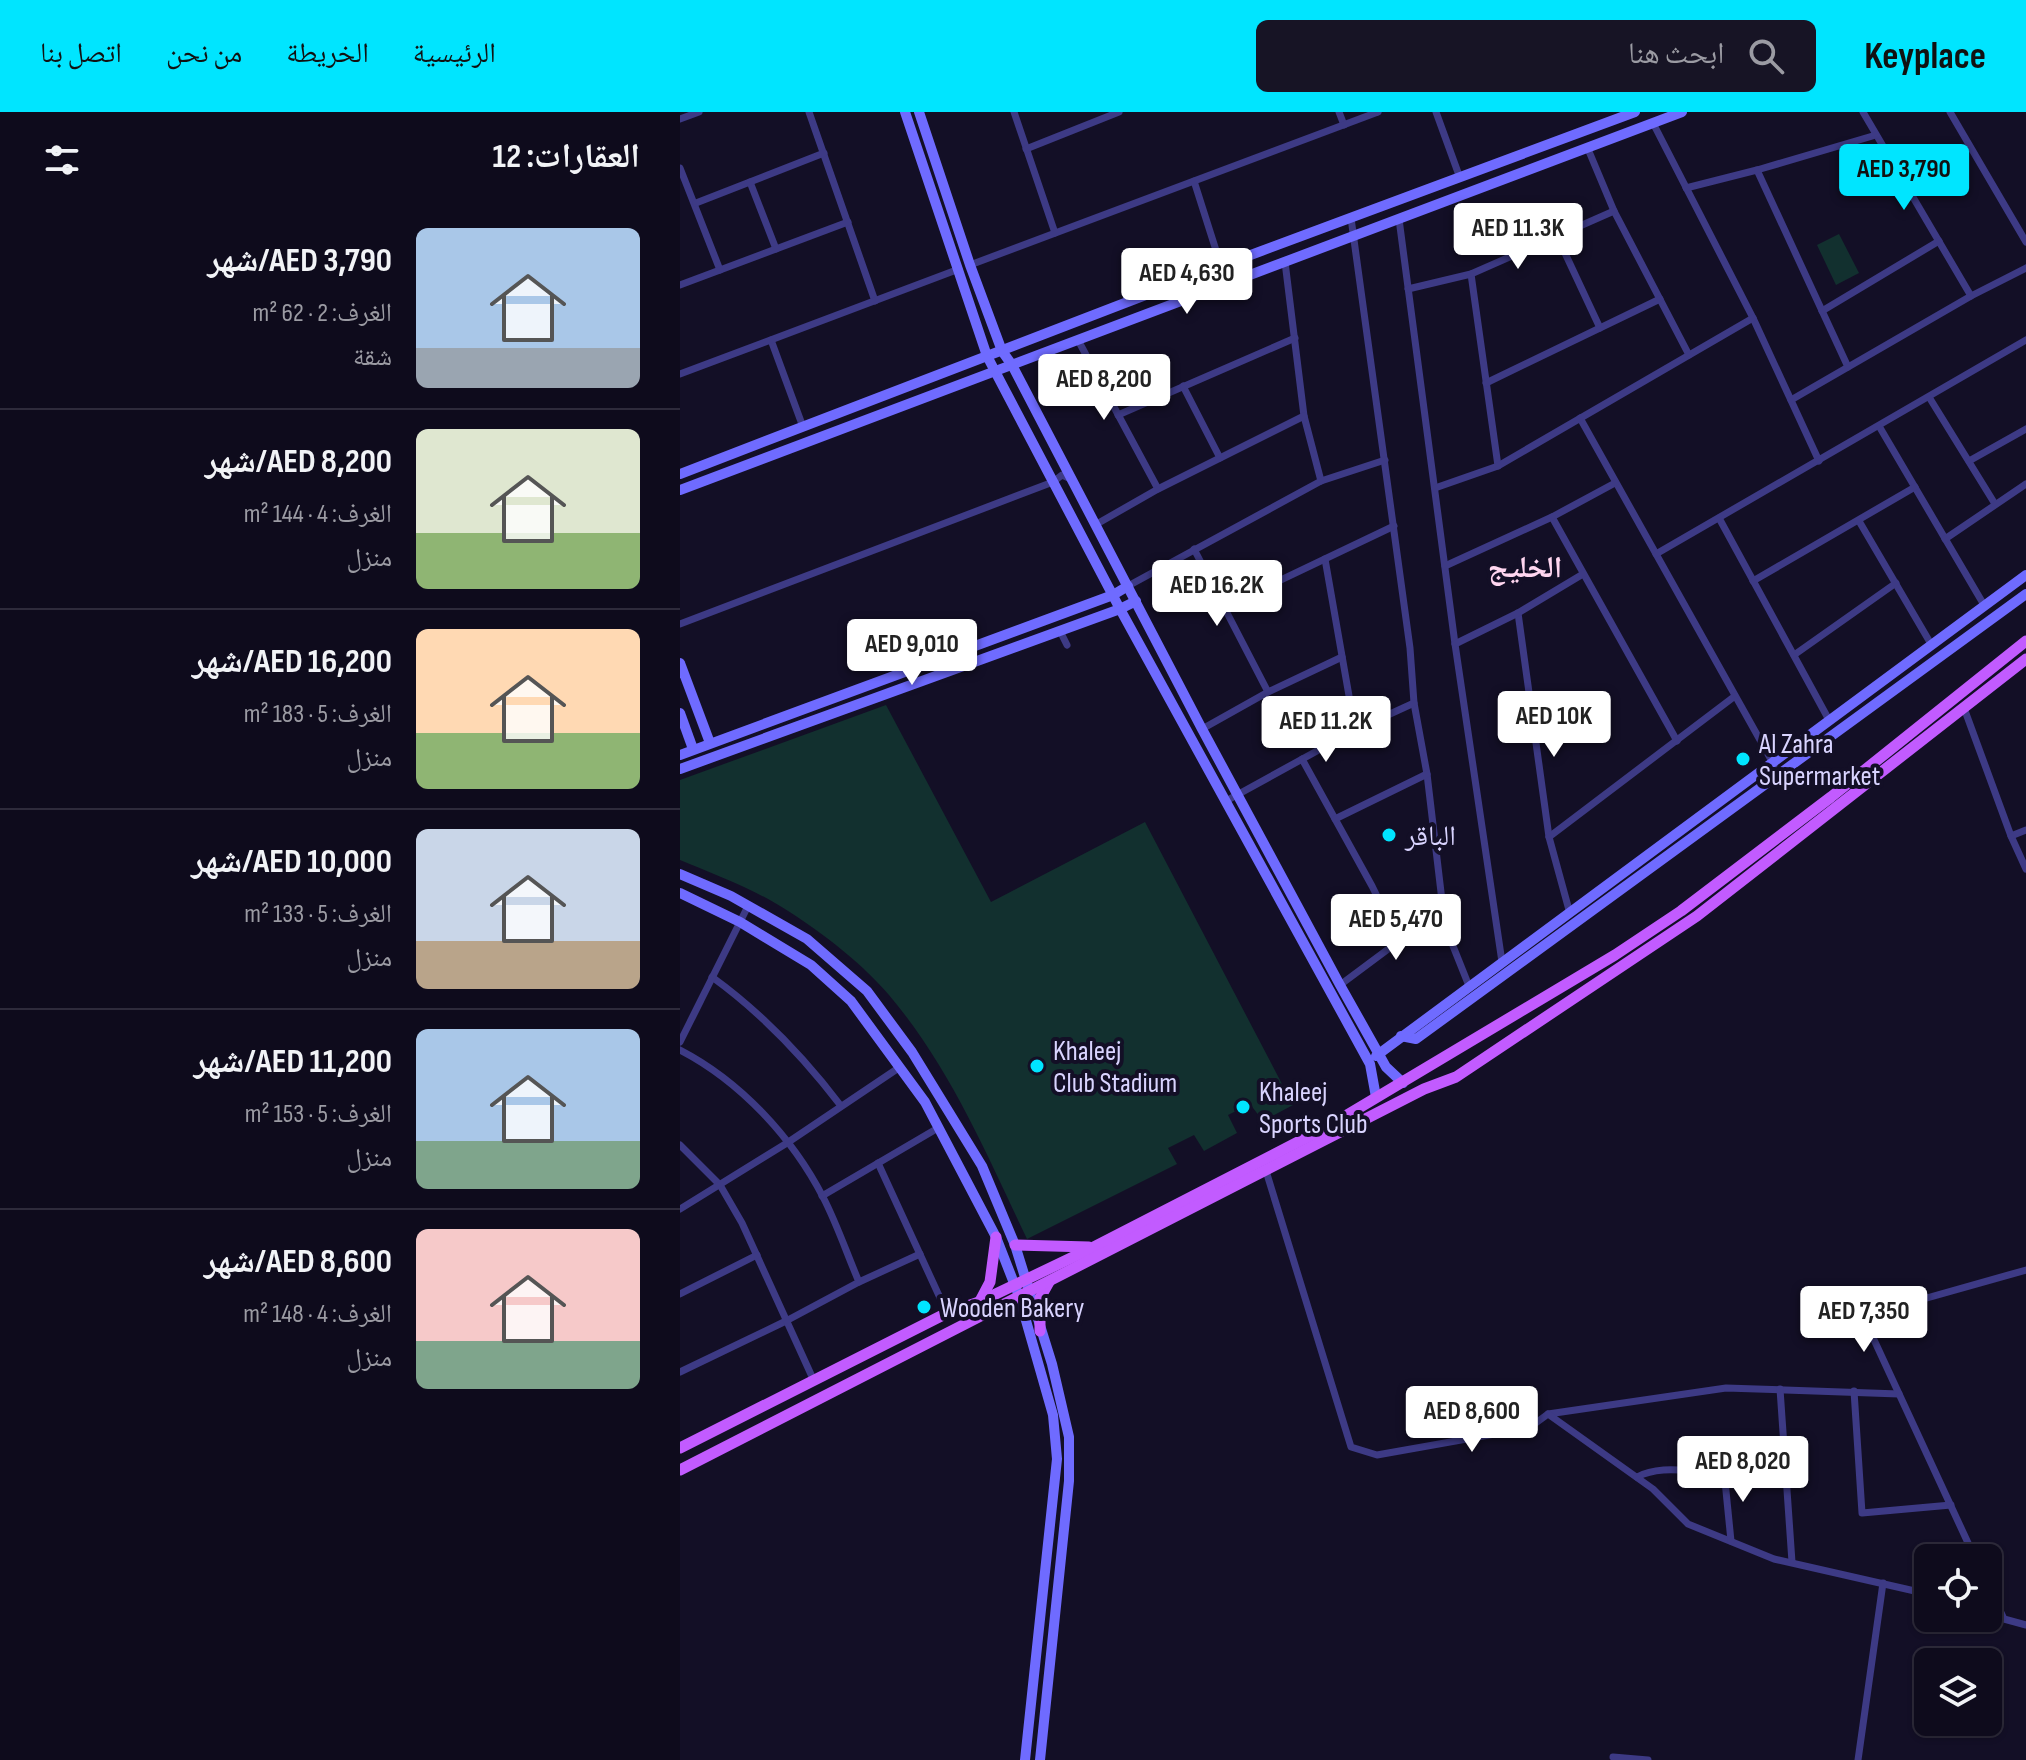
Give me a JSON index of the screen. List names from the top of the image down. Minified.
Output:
{"districts":["الخليج"],"places":["Al Zahra Supermarket","الباقر","Khaleej Club Stadium","Khaleej Sports Club","Wooden Bakery"],"page":{"header":"Keyplace","search":"ابحث هنا","nav":["الرئيسية","الخريطة","من نحن","اتصل بنا"],"heading":"العقارات: 12","price":["AED 3,790","AED 11.3K","AED 4,630","AED 8,200","AED 16.2K","AED 9,010","AED 10K","AED 11.2K","AED 5,470","AED 7,350","AED 8,600","AED 8,020"],"list":[{"name":"AED 3,790/شهر","note":"الغرف: 2 · 62 m² · شقة"},{"name":"AED 8,200/شهر","note":"الغرف: 4 · 144 m² · منزل"},{"name":"AED 16,200/شهر","note":"الغرف: 5 · 183 m² · منزل"},{"name":"AED 10,000/شهر","note":"الغرف: 5 · 133 m² · منزل"},{"name":"AED 11,200/شهر","note":"الغرف: 5 · 153 m² · منزل"},{"name":"AED 8,600/شهر","note":"الغرف: 4 · 148 m² · منزل"}]}}
